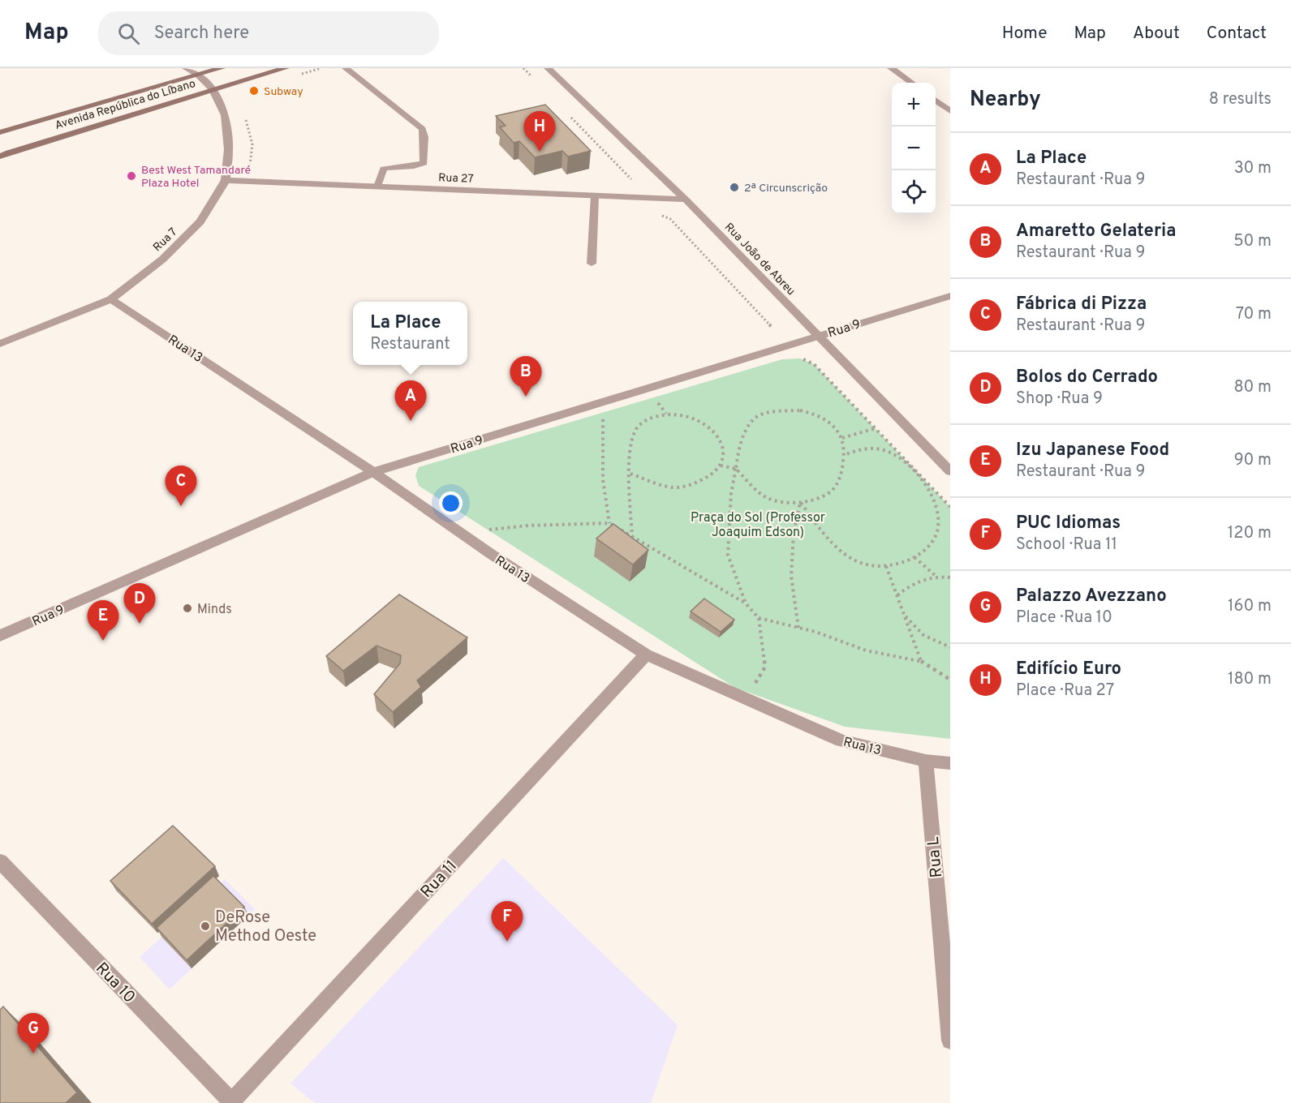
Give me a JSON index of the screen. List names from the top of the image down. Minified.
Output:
{"streets":{"main road":["Avenida República do Líbano"],"street":["Rua 27","Rua 7","Rua João de Abreu","Rua 9","Rua 13","Rua L","Rua 11","Rua 10"]},"crossings":[["Avenida República do Líbano","Rua 7"],["Rua 27","Rua 7"],["Rua 27","Rua João de Abreu"],["Rua 7","Rua 13"],["Rua João de Abreu","Rua 9"],["Rua 9","Rua 13"],["Rua 13","Rua L"],["Rua 13","Rua 11"],["Rua 11","Rua 10"]],"parks":["Praça do Sol (Professor Joaquim Edson)"],"places":["Subway","Best West Tamandaré Plaza Hotel","2ª Circunscrição","Minds","DeRose Method Oeste"],"page":{"header":"Map","search":"Search here","nav":["Home","Map","About","Contact"],"heading":["Nearby","8 results"],"map_buttons":["+","−"],"pins":["H","B","A","C","D","E","F","G"],"list":[{"mark":"A","name":"La Place","note":"Restaurant · Rua 9","value":"30 m"},{"mark":"B","name":"Amaretto Gelateria","note":"Restaurant · Rua 9","value":"50 m"},{"mark":"C","name":"Fábrica di Pizza","note":"Restaurant · Rua 9","value":"70 m"},{"mark":"D","name":"Bolos do Cerrado","note":"Shop · Rua 9","value":"80 m"},{"mark":"E","name":"Izu Japanese Food","note":"Restaurant · Rua 9","value":"90 m"},{"mark":"F","name":"PUC Idiomas","note":"School · Rua 11","value":"120 m"},{"mark":"G","name":"Palazzo Avezzano","note":"Place · Rua 10","value":"160 m"},{"mark":"H","name":"Edifício Euro","note":"Place · Rua 27","value":"180 m"}],"popup":["La Place","Restaurant"]}}
